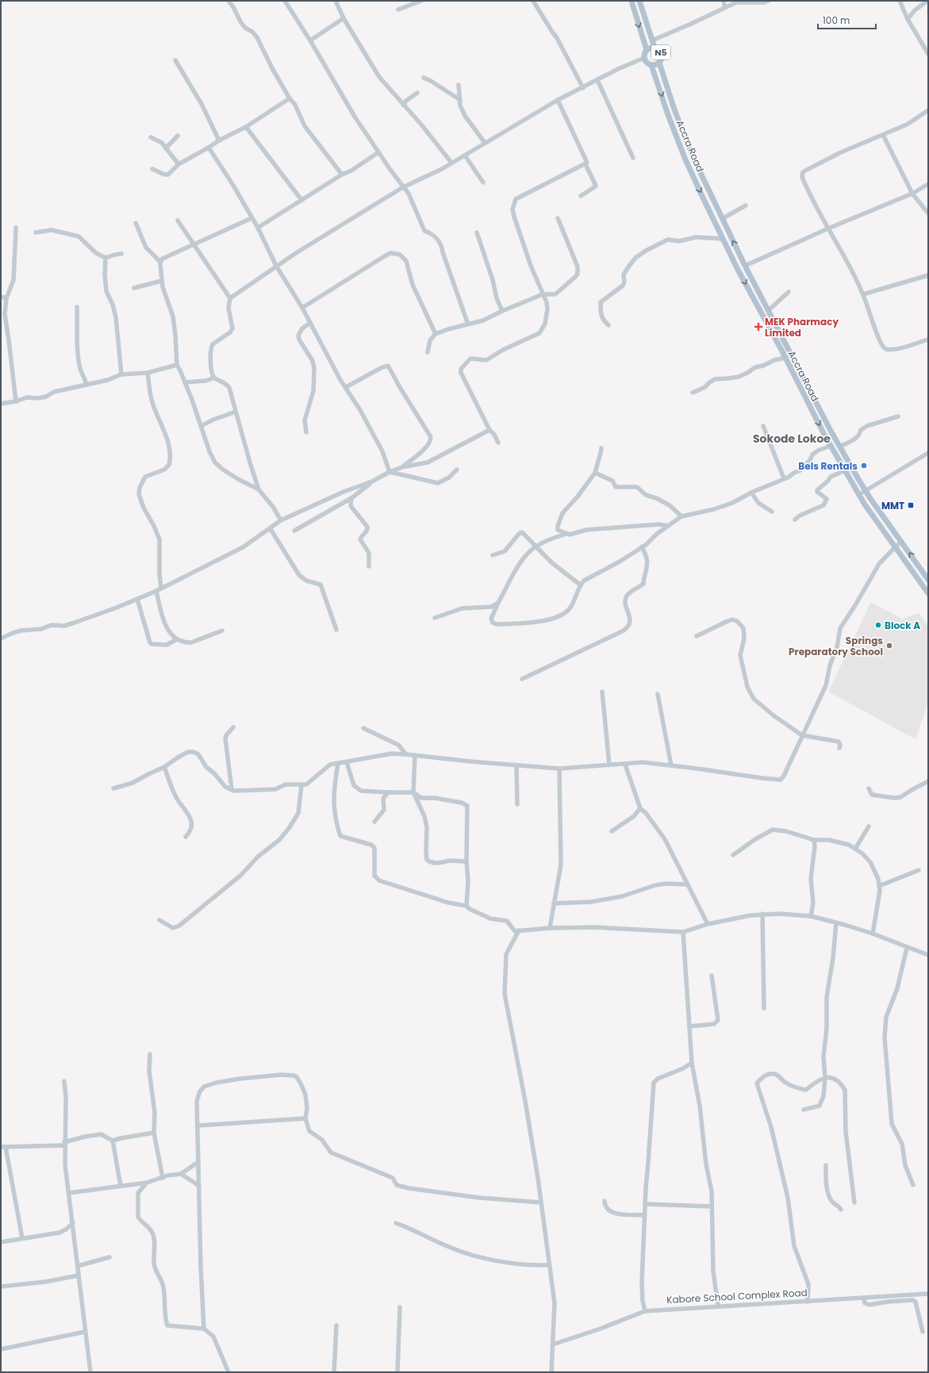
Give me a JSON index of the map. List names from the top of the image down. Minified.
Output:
{"streets":{"main road":["N5","Accra Road"],"street":["Kabore School Complex Road"]},"crossings":[["N5","Accra Road"]],"districts":["Sokode Lokoe"],"places":{"health":["MEK Pharmacy Limited"],"other":["Bels Rentals","Block A","Springs Preparatory School"],"transit":["MMT"]},"scale_bar":"100 m"}
